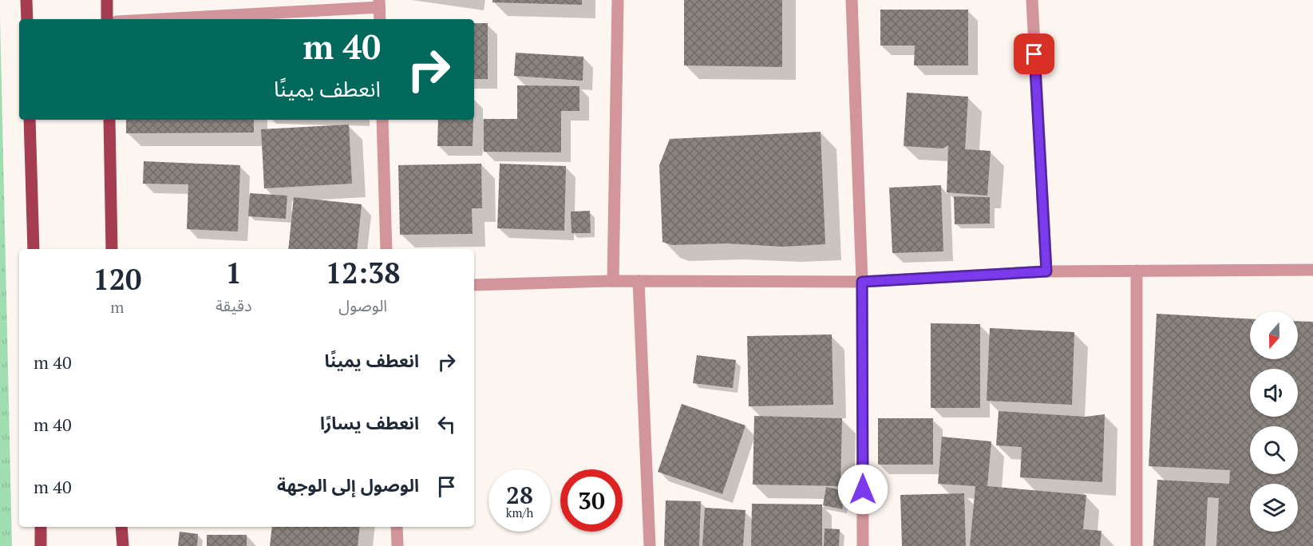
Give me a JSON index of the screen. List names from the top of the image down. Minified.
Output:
{"north":"bottom","page":{"turn":["40 m","انعطف يمينًا"],"eta":["12:38","الوصول","1","دقيقة","120","m"],"list":[{"name":"انعطف يمينًا","value":"40 m"},{"name":"انعطف يسارًا","value":"40 m"},{"name":"الوصول إلى الوجهة","value":"40 m"}],"speed":"28 km/h","limit":"30"}}
